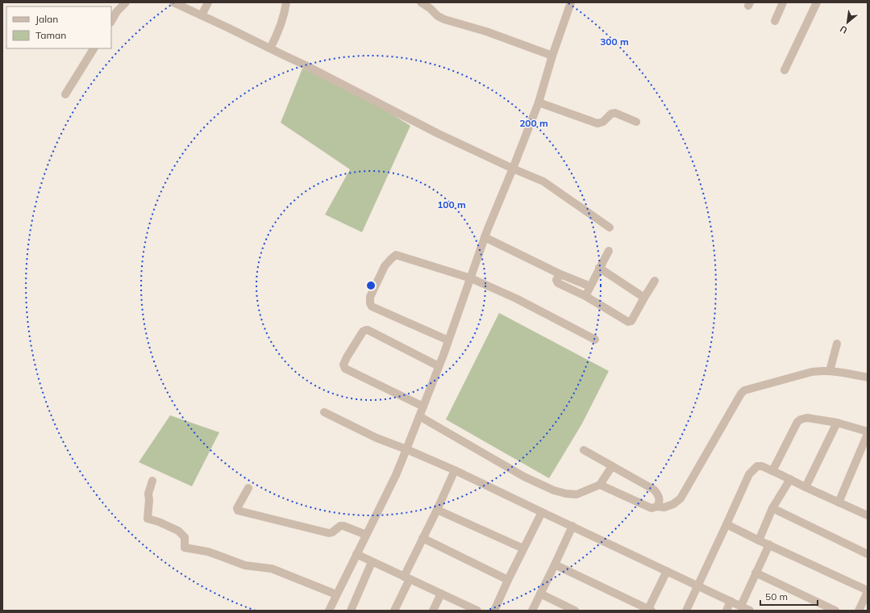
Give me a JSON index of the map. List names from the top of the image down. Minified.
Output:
{"legend":["Jalan","Taman"],"scale_bar":"50 m","north":"bottom left","rings":["300 m","200 m","100 m"]}
